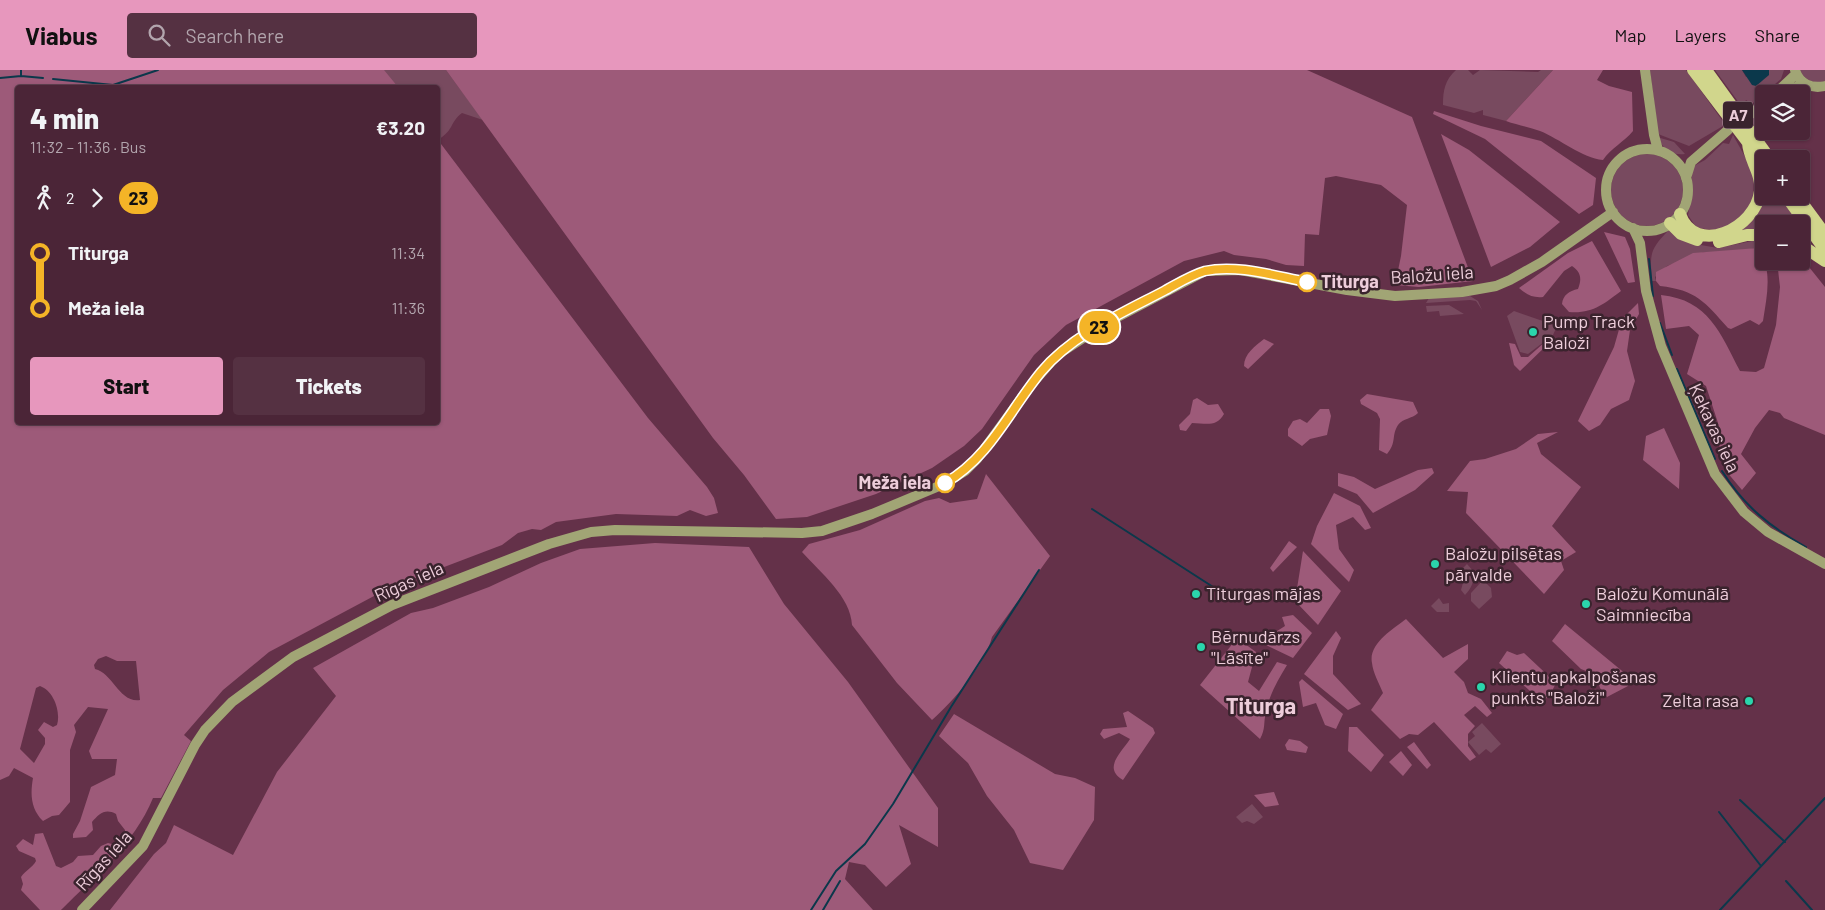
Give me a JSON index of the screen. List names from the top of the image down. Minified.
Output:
{"streets":{"highway":["A7"],"main road":["Baložu iela","Ķekavas iela","Rīgas iela"]},"crossings":[["Baložu iela","Rīgas iela"]],"districts":["Titurga"],"places":["Titurga","Pump Track Baloži","Meža iela","Baložu pilsētas pārvalde","Titurgas mājas","Baložu Komunālā Saimniecība","Bērnudārzs \"Lāsīte\"","Klientu apkalpošanas punkts \"Baloži\"","Zelta rasa"],"lines":["bus line 23"],"page":{"header":"Viabus","search":"Search here","nav":["Map","Layers","Share"],"on_map":"23","map_buttons":["+","−"],"heading":["4 min","11:32 – 11:36 · Bus","€3.20"],"legs":["2","23"],"list":[{"name":"Titurga","value":"11:34"},{"name":"Meža iela","value":"11:36"}],"buttons":["Start","Tickets"]}}
